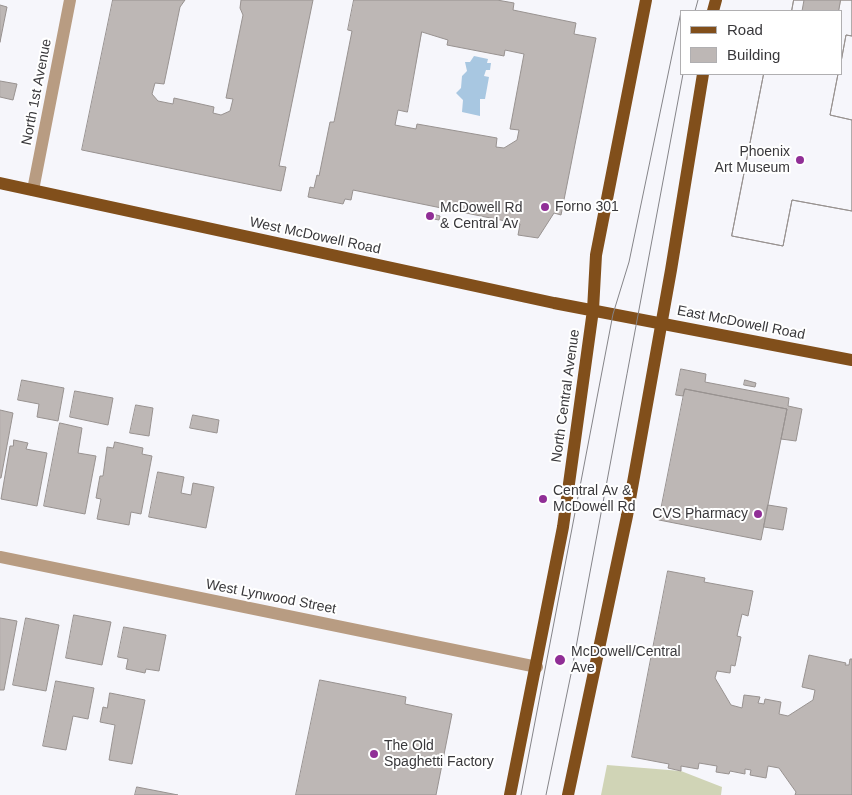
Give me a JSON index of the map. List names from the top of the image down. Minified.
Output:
{"streets":{"main road":["West McDowell Road","East McDowell Road","North Central Avenue"],"street":["North 1st Avenue","West Lynwood Street"]},"crossings":[["North 1st Avenue","West McDowell Road"],["West McDowell Road","East McDowell Road"],["West McDowell Road","North Central Avenue"],["North Central Avenue","West Lynwood Street"]],"places":["Phoenix Art Museum","Forno 301","McDowell Rd & Central Av","Central Av & McDowell Rd","CVS Pharmacy","McDowell/Central Ave","The Old Spaghetti Factory"],"legend":["Road","Building"]}
